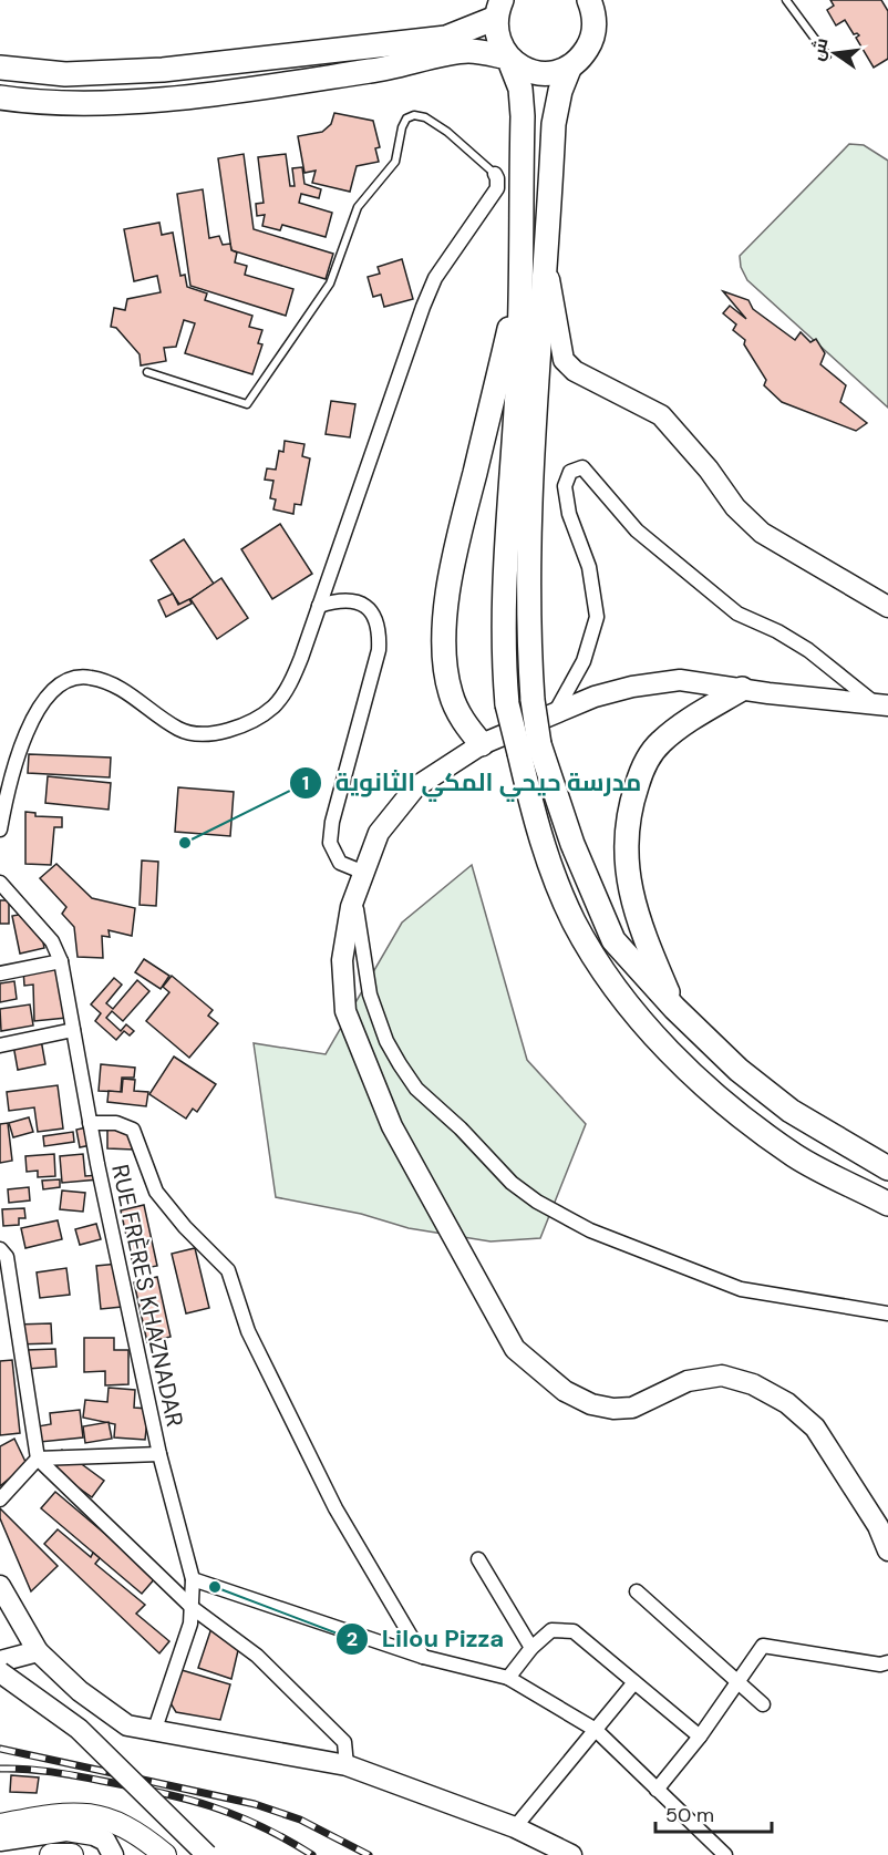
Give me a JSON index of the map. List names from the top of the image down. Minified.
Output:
{"streets":{"street":["RUE FRÈRES KHAZNADAR"]},"places":["مدرسة حيحي المكي الثانوية","Lilou Pizza"],"scale_bar":"50 m","north":"left"}
